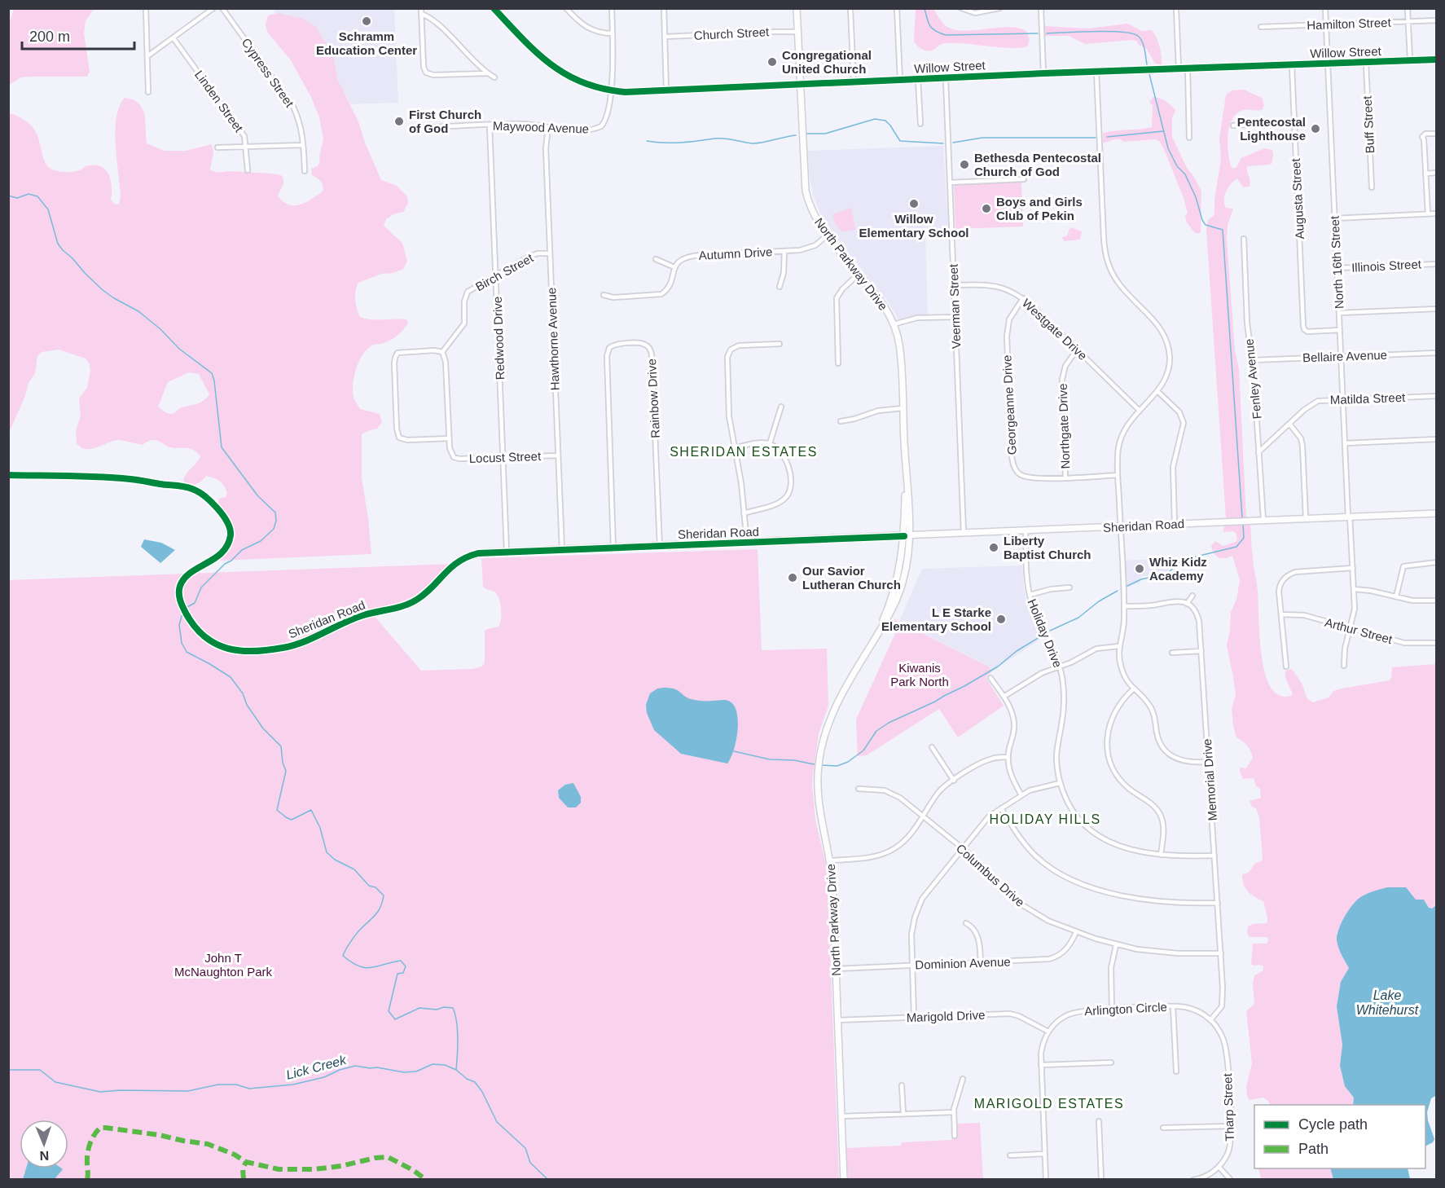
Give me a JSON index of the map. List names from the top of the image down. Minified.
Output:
{"streets":{"street":["Hamilton Street","Church Street","Willow Street","Cypress Street","Linden Street","Buff Street","Maywood Avenue","Augusta Street","Autumn Drive","North 16th Street","North Parkway Drive","Illinois Street","Birch Street","Veerman Street","Westgate Drive","Redwood Drive","Hawthorne Avenue","Bellaire Avenue","Fenley Avenue","Rainbow Drive","Matilda Street","Georgeanne Drive","Northgate Drive","Locust Street","Sheridan Road","Arthur Street","Holiday Drive","Memorial Drive","Columbus Drive","Dominion Avenue","Arlington Circle","Marigold Drive","Tharp Street"]},"crossings":[["Hamilton Street","North 16th Street"],["Church Street","North Parkway Drive"],["Willow Street","Buff Street"],["Willow Street","Maywood Avenue"],["Willow Street","Augusta Street"],["Willow Street","North 16th Street"],["Willow Street","North Parkway Drive"],["Willow Street","Veerman Street"],["Maywood Avenue","Redwood Drive"],["Maywood Avenue","Hawthorne Avenue"],["Augusta Street","North 16th Street"],["Autumn Drive","North Parkway Drive"],["North 16th Street","Illinois Street"],["North 16th Street","Bellaire Avenue"],["North 16th Street","Matilda Street"],["North 16th Street","Sheridan Road"],["North 16th Street","Arthur Street"],["North Parkway Drive","Sheridan Road"],["North Parkway Drive","Dominion Avenue"],["North Parkway Drive","Marigold Drive"],["Birch Street","Redwood Drive"],["Birch Street","Hawthorne Avenue"],["Veerman Street","Westgate Drive"],["Veerman Street","Sheridan Road"],["Westgate Drive","Georgeanne Drive"],["Westgate Drive","Northgate Drive"],["Redwood Drive","Locust Street"],["Redwood Drive","Sheridan Road"],["Hawthorne Avenue","Locust Street"],["Hawthorne Avenue","Sheridan Road"],["Bellaire Avenue","Fenley Avenue"],["Fenley Avenue","Matilda Street"],["Fenley Avenue","Sheridan Road"],["Rainbow Drive","Sheridan Road"],["Sheridan Road","Holiday Drive"],["Holiday Drive","Memorial Drive"],["Memorial Drive","Columbus Drive"],["Memorial Drive","Arlington Circle"],["Memorial Drive","Tharp Street"],["Columbus Drive","Dominion Avenue"],["Arlington Circle","Marigold Drive"],["Arlington Circle","Tharp Street"]],"districts":["SHERIDAN ESTATES","HOLIDAY HILLS","MARIGOLD ESTATES"],"water":["Lake Whitehurst","Lick Creek"],"parks":["Kiwanis Park North","John T McNaughton Park"],"places":["Schramm Education Center","Congregational United Church","First Church of God","Pentecostal Lighthouse","Bethesda Pentecostal Church of God","Willow Elementary School","Boys and Girls Club of Pekin","Liberty Baptist Church","Whiz Kidz Academy","Our Savior Lutheran Church","L E Starke Elementary School"],"legend":["Cycle path","Path"],"scale_bar":"200 m","north":"bottom"}
